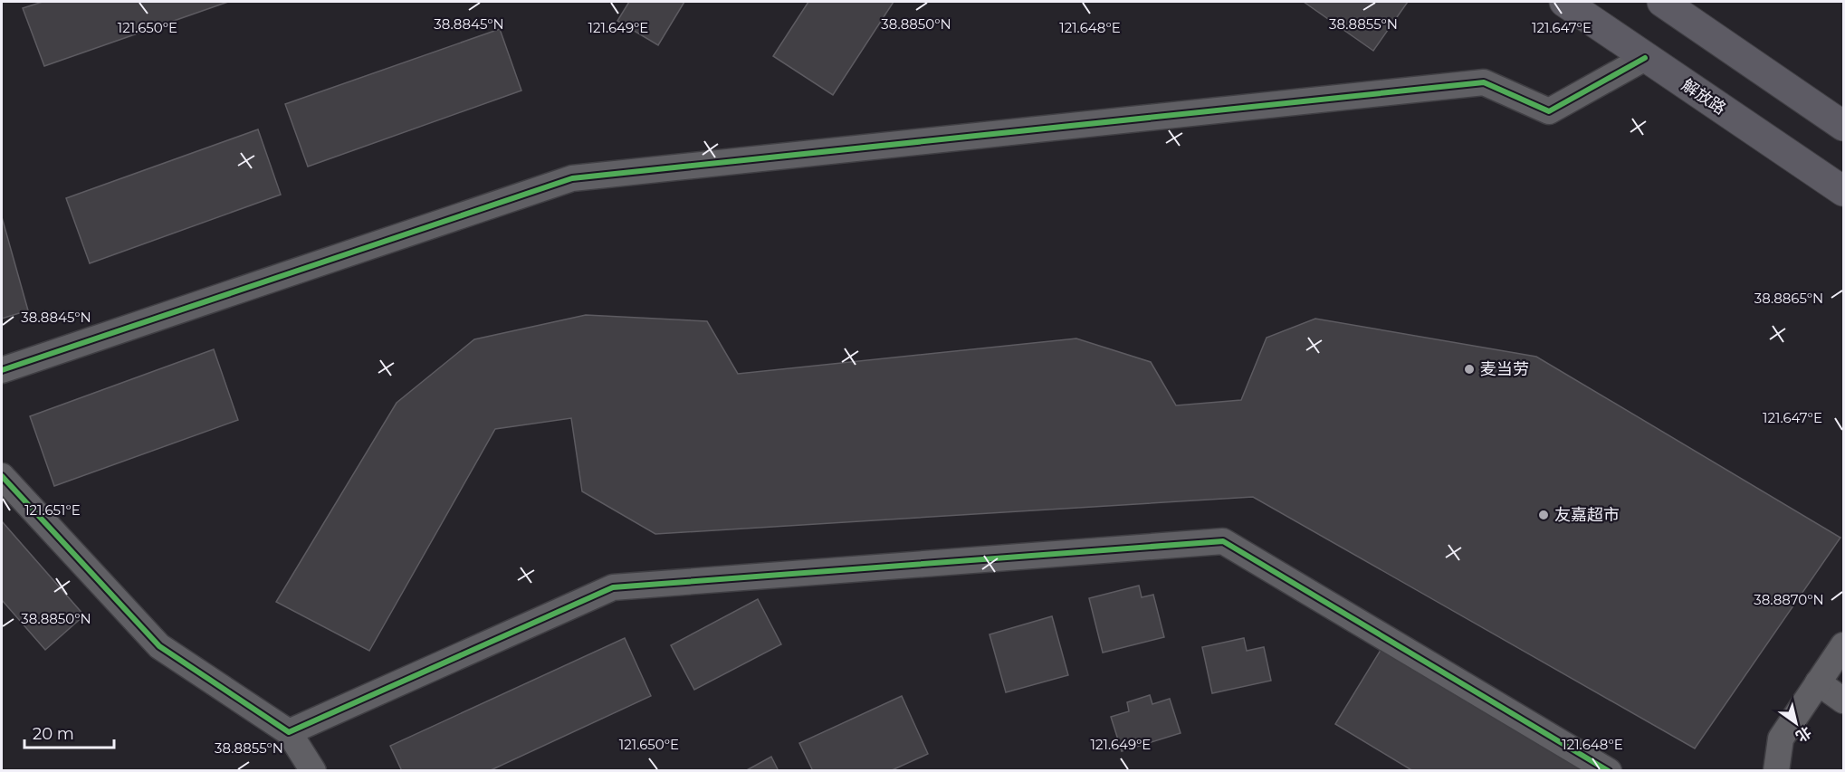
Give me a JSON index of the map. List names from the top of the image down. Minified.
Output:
{"streets":{"main road":["解放路"]},"places":["麦当劳","友嘉超市"],"scale_bar":"20 m","north":"bottom right","coordinates":["38.8845°N","38.8850°N","38.8855°N","121.649°E","121.648°E","121.647°E","121.650°E","38.8865°N","121.651°E","38.8870°N"]}
